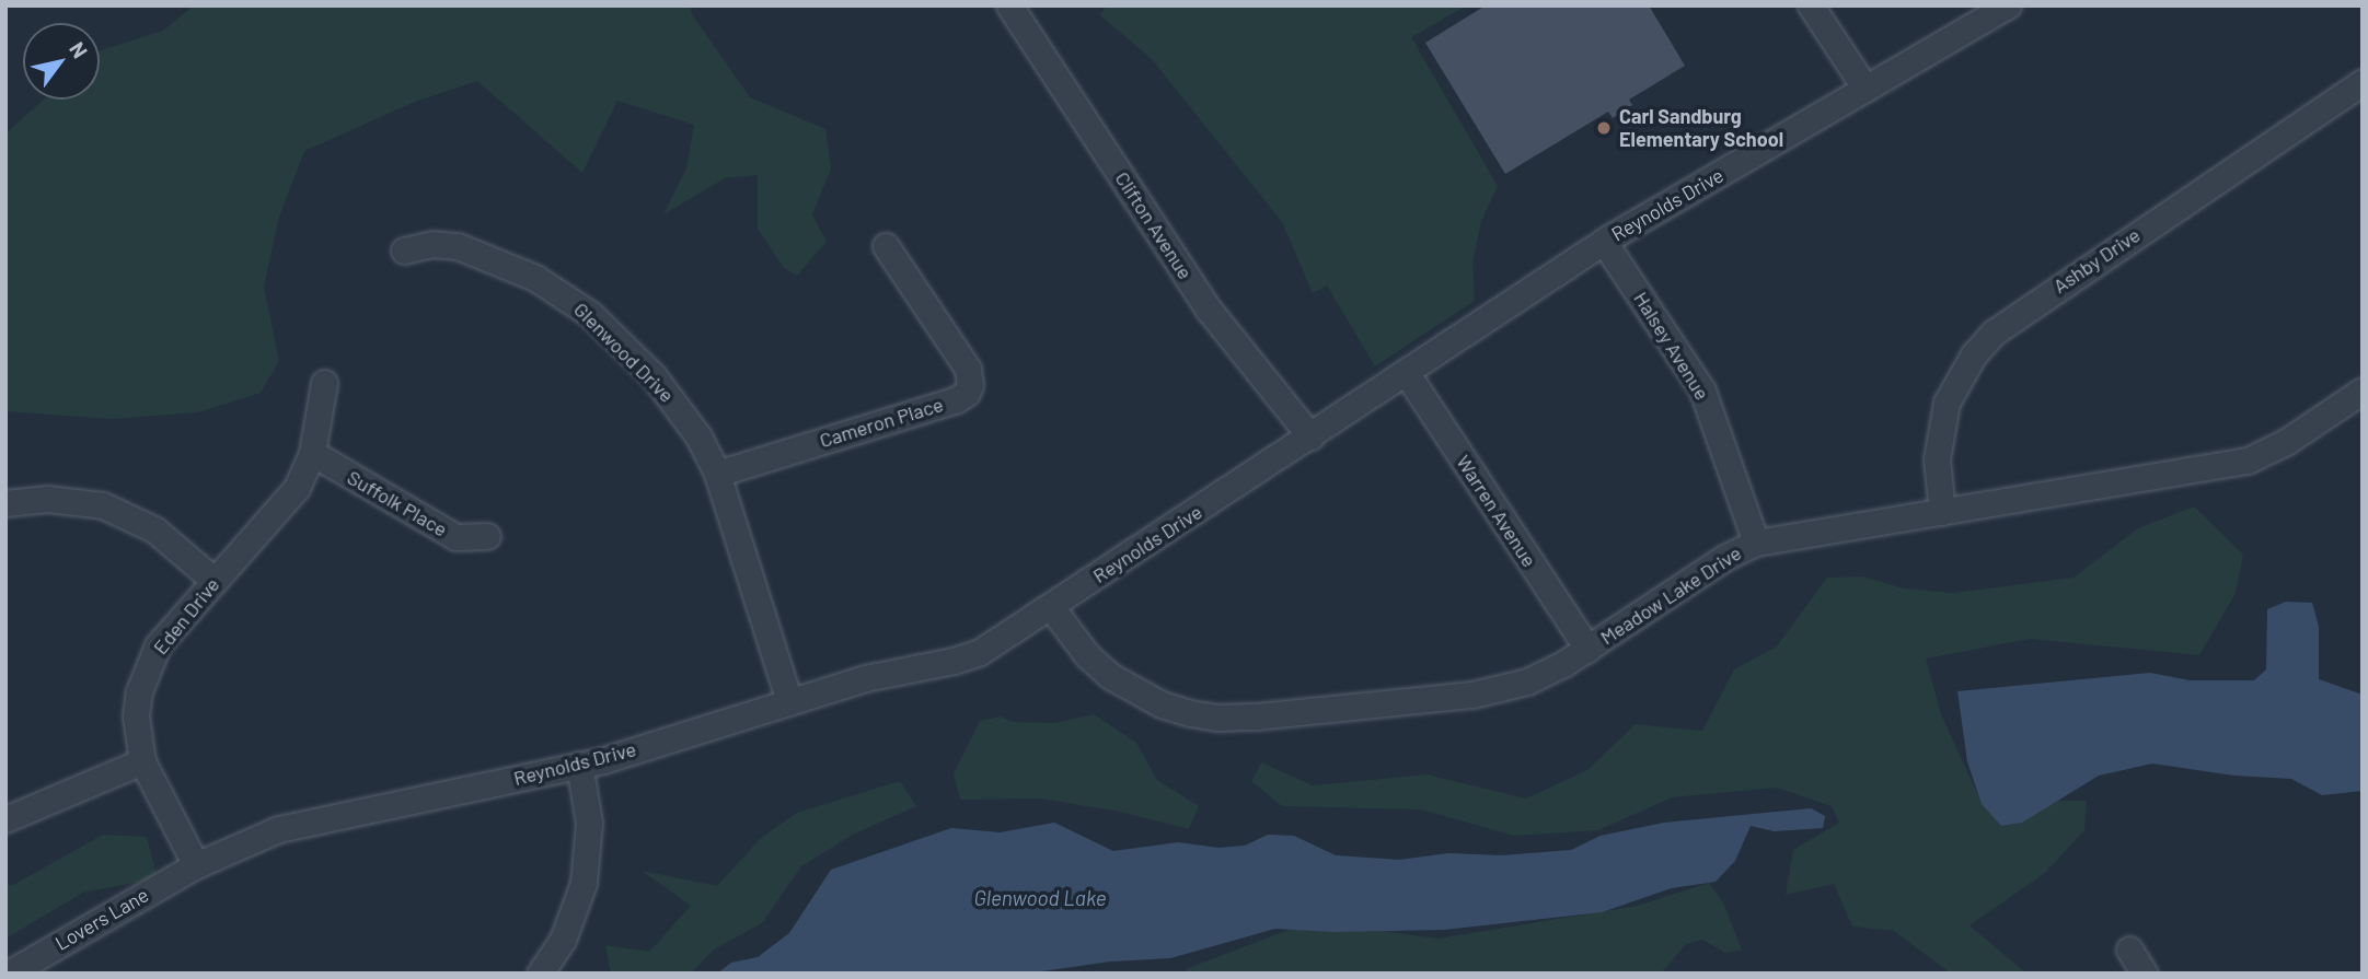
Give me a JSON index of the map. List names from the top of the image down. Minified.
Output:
{"streets":{"street":["Reynolds Drive","Clifton Avenue","Ashby Drive","Halsey Avenue","Glenwood Drive","Cameron Place","Suffolk Place","Warren Avenue","Meadow Lake Drive","Eden Drive","Lovers Lane"]},"crossings":[["Reynolds Drive","Clifton Avenue"],["Reynolds Drive","Halsey Avenue"],["Reynolds Drive","Glenwood Drive"],["Reynolds Drive","Warren Avenue"],["Reynolds Drive","Meadow Lake Drive"],["Reynolds Drive","Eden Drive"],["Reynolds Drive","Lovers Lane"],["Ashby Drive","Meadow Lake Drive"],["Halsey Avenue","Meadow Lake Drive"],["Glenwood Drive","Cameron Place"],["Suffolk Place","Eden Drive"],["Warren Avenue","Meadow Lake Drive"],["Eden Drive","Lovers Lane"]],"water":["Glenwood Lake"],"places":["Carl Sandburg Elementary School"],"north":"top right"}
